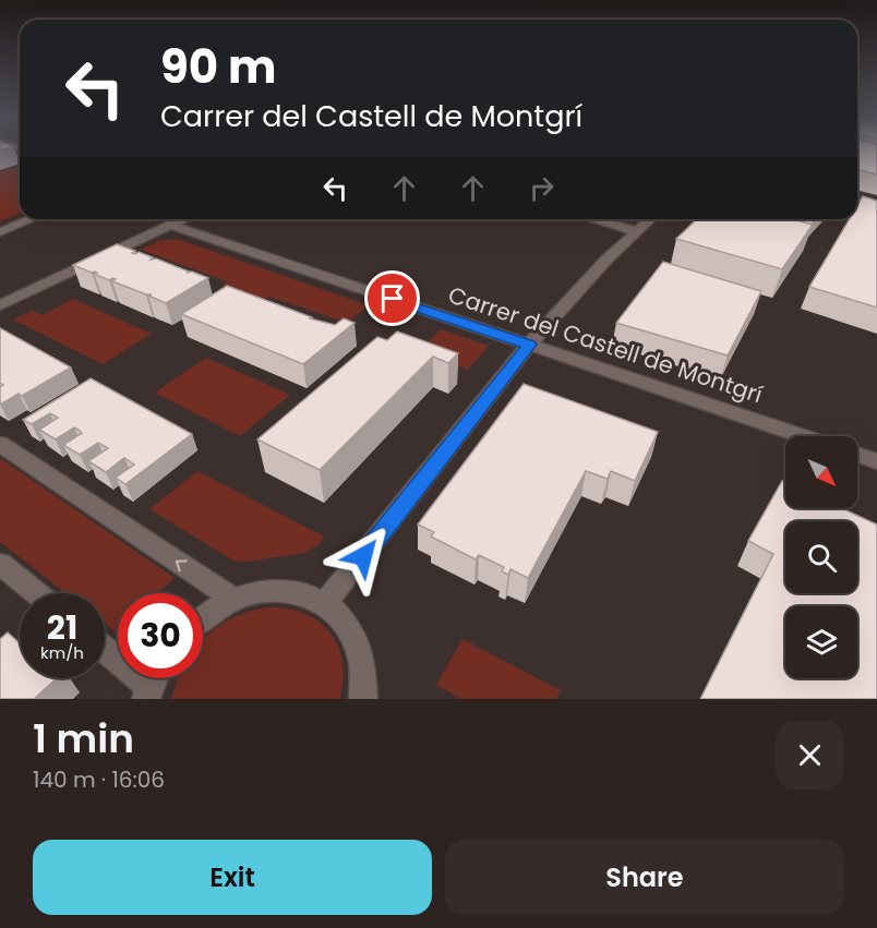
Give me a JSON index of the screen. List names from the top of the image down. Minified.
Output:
{"streets":{"street":["Carrer del Castell de Montgrí"]},"north":"bottom right","page":{"turn":["90 m","Carrer del Castell de Montgrí"],"speed":"21 km/h","limit":"30","heading":["1 min","140 m · 16:06"],"buttons":["Exit","Share"]}}
